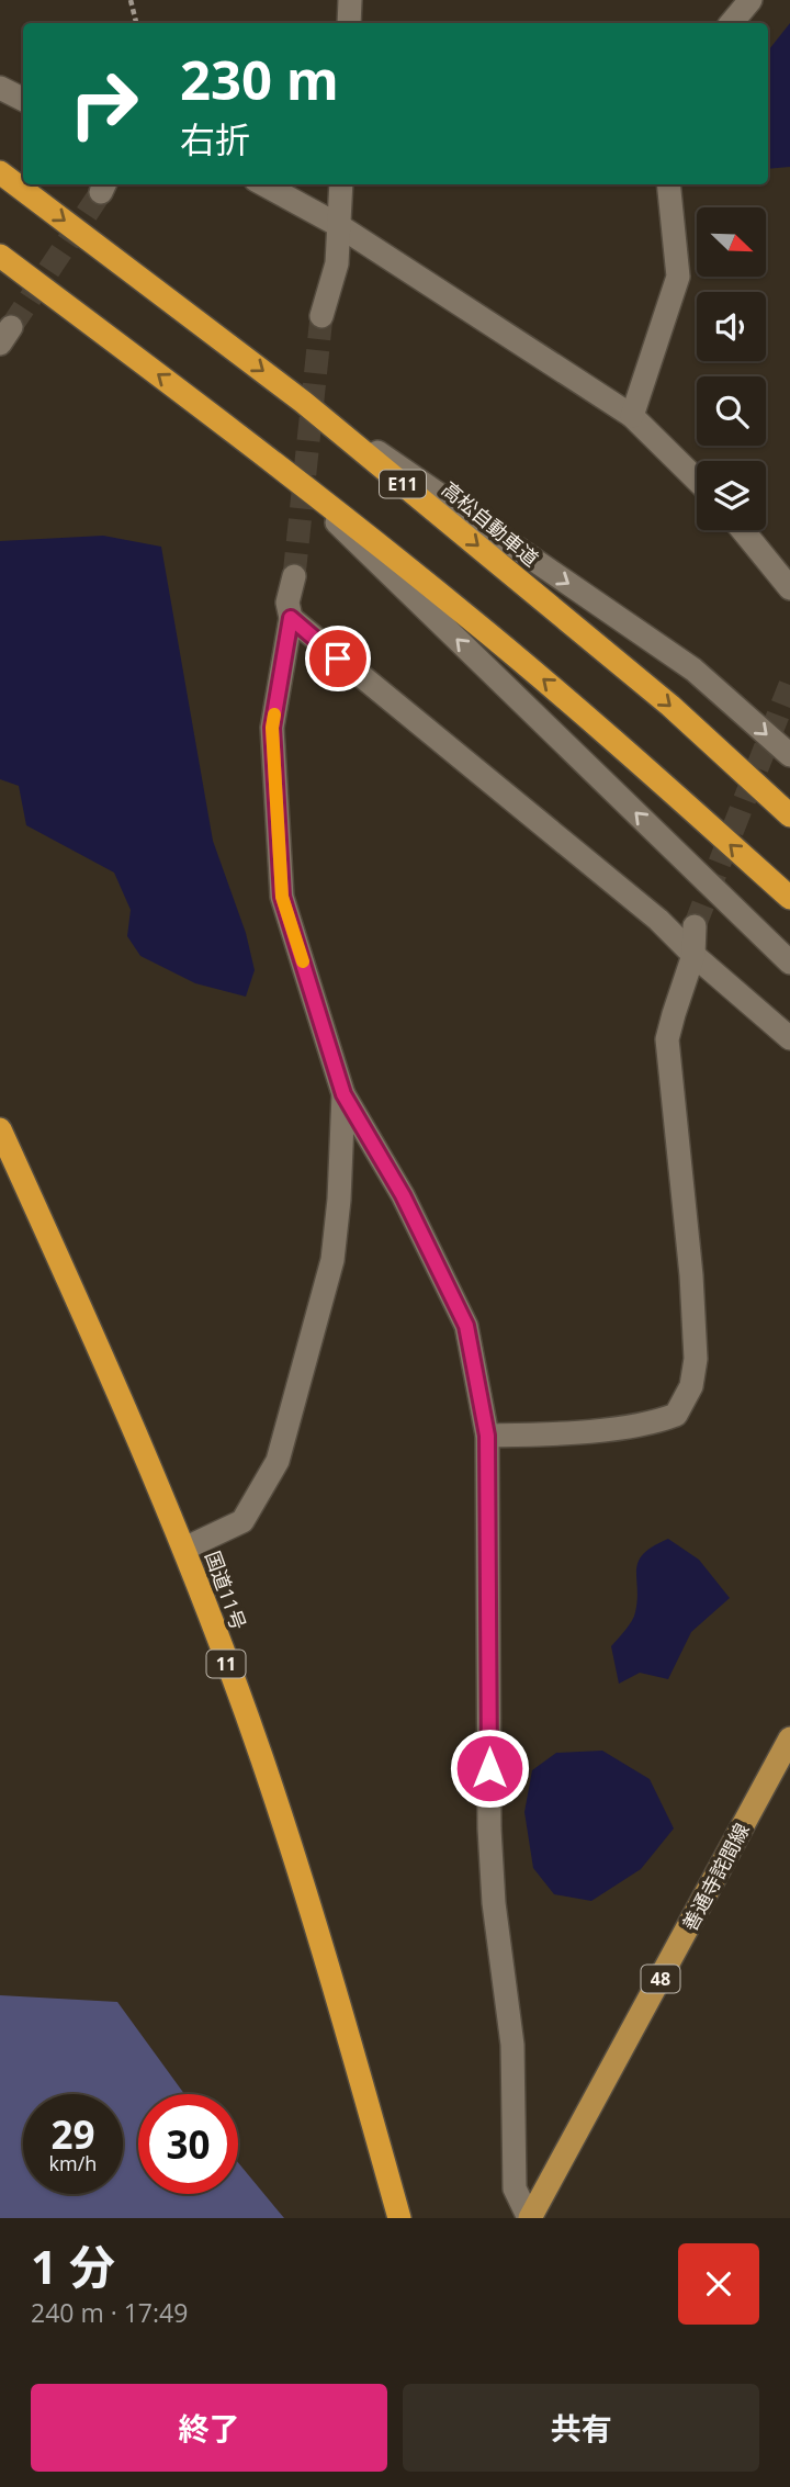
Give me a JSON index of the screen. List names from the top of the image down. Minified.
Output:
{"streets":{"highway":["E11","高松自動車道","国道11号","11"],"main road":["善通寺詫間線","48"]},"north":"bottom right","page":{"turn":["230 m","右折"],"speed":"29 km/h","limit":"30","heading":["1 分","240 m · 17:49"],"buttons":["終了","共有"]}}
